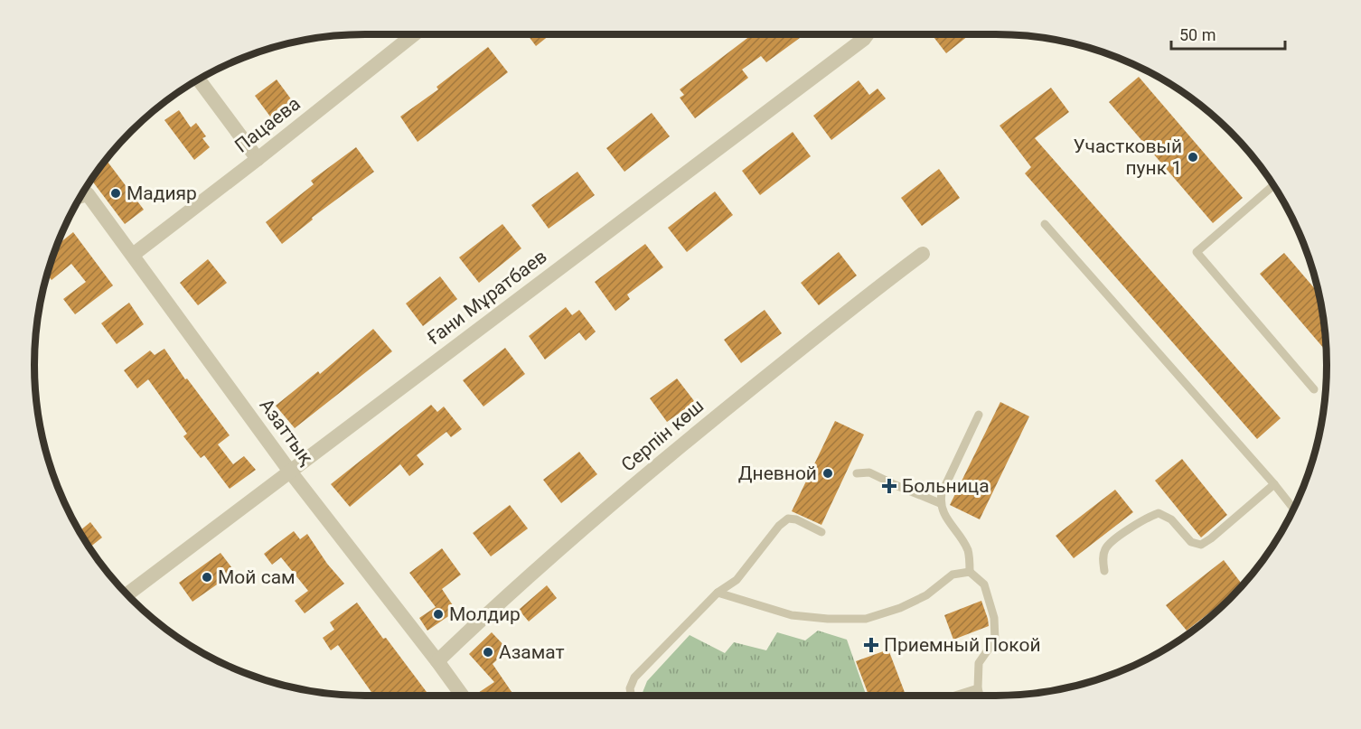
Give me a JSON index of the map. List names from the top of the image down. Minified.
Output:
{"streets":{"street":["Пацаева","Ғани Мұратбаев","Азаттық","Серпін көш"]},"crossings":[["Пацаева","Азаттық"],["Ғани Мұратбаев","Азаттық"],["Азаттық","Серпін көш"]],"places":{"other":["Участковый пунк 1","Мадияр","Дневной","Мой сам","Молдир","Азамат"],"health":["Больница","Приемный Покой"]},"scale_bar":"50 m"}
